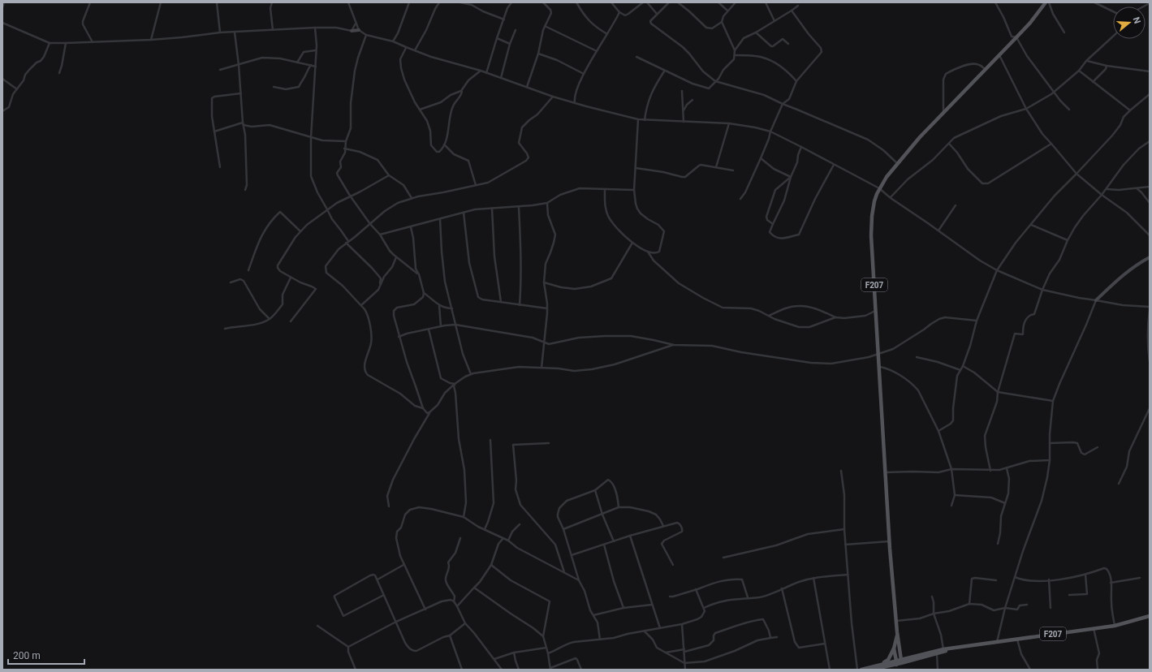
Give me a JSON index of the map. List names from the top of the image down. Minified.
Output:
{"streets":{"main road":["F207"]},"scale_bar":"200 m","north":"right"}
